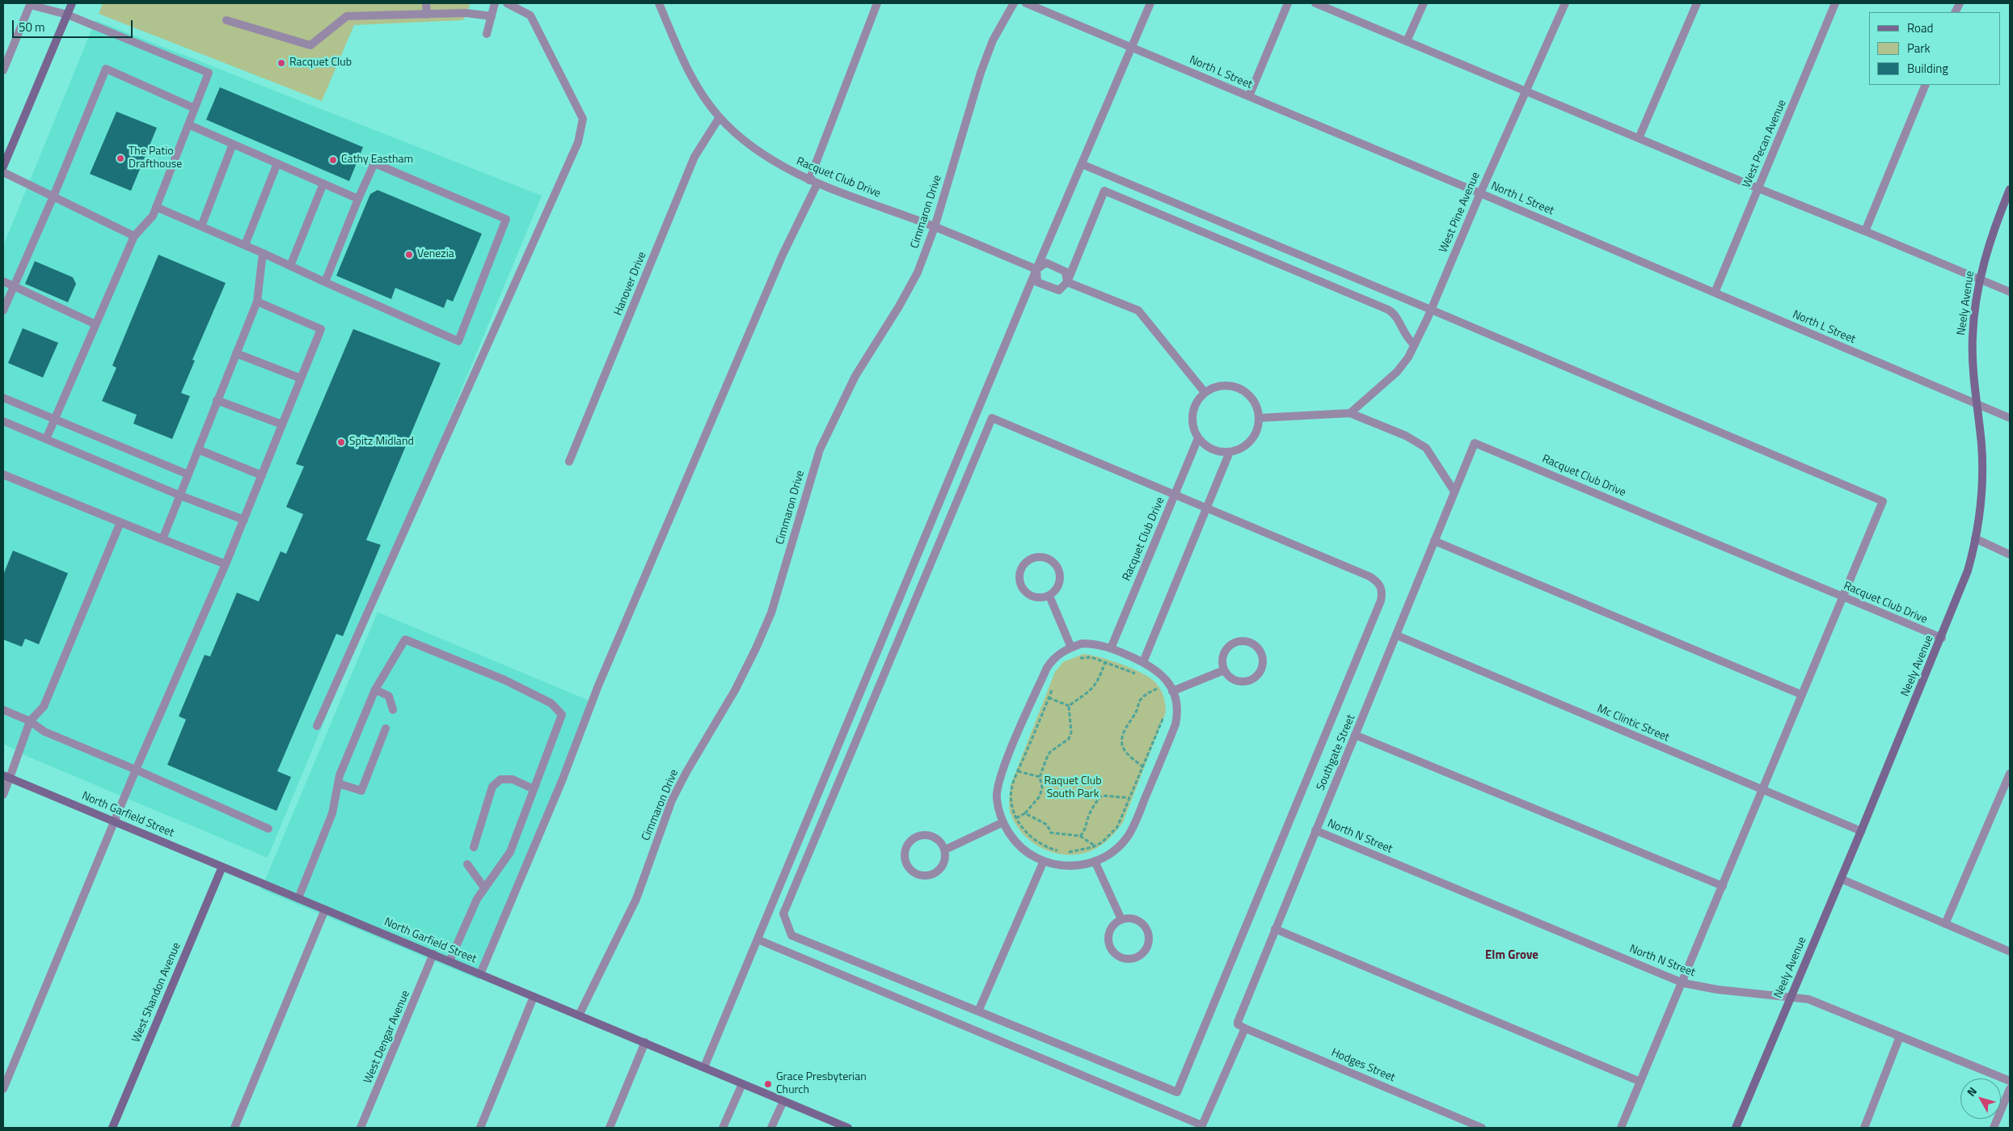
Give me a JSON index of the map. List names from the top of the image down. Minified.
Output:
{"streets":{"street":["North L Street","West Pecan Avenue","Racquet Club Drive","Cimmaron Drive","West Pine Avenue","Hanover Drive","Neely Avenue","Mc Clintic Street","Southgate Street","North Garfield Street","North N Street","West Shandon Avenue","West Dengar Avenue","Hodges Street"]},"crossings":[["North L Street","West Pecan Avenue"],["North L Street","West Pine Avenue"],["North L Street","Neely Avenue"],["Racquet Club Drive","Cimmaron Drive"],["Racquet Club Drive","Hanover Drive"],["Racquet Club Drive","Neely Avenue"],["Racquet Club Drive","Southgate Street"],["Cimmaron Drive","North Garfield Street"],["Neely Avenue","Mc Clintic Street"],["Neely Avenue","North N Street"],["Mc Clintic Street","Southgate Street"],["Southgate Street","North N Street"],["Southgate Street","Hodges Street"],["North Garfield Street","West Shandon Avenue"],["North Garfield Street","West Dengar Avenue"]],"districts":["Elm Grove"],"parks":["Raquet Club South Park"],"places":["Racquet Club","The Patio Drafthouse","Cathy Eastham","Venezia","Spitz Midland","Grace Presbyterian Church"],"legend":["Road","Park","Building"],"scale_bar":"50 m","north":"top left"}
